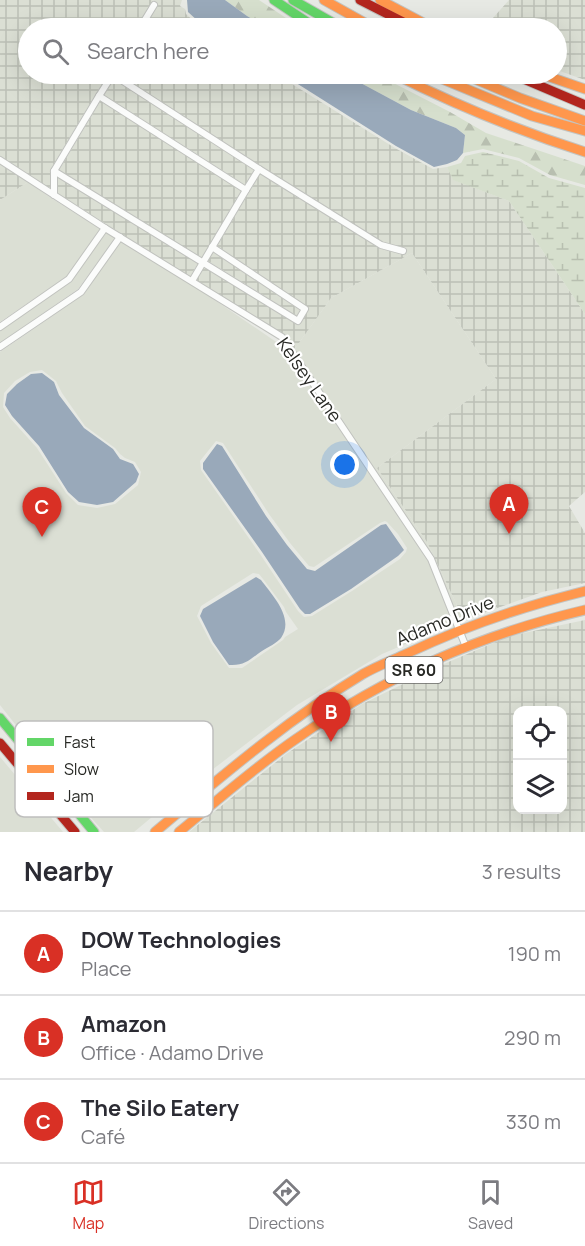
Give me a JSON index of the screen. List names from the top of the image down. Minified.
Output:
{"streets":{"main road":["Adamo Drive","SR 60"],"street":["Kelsey Lane"]},"crossings":[["Kelsey Lane","Adamo Drive"]],"legend":["Fast","Slow","Jam"],"page":{"search":"Search here","pins":["A","C","B"],"heading":["Nearby","3 results"],"list":[{"mark":"A","name":"DOW Technologies","note":"Place","value":"190 m"},{"mark":"B","name":"Amazon","note":"Office · Adamo Drive","value":"290 m"},{"mark":"C","name":"The Silo Eatery","note":"Café","value":"330 m"}],"nav":["Map","Directions","Saved"]}}
